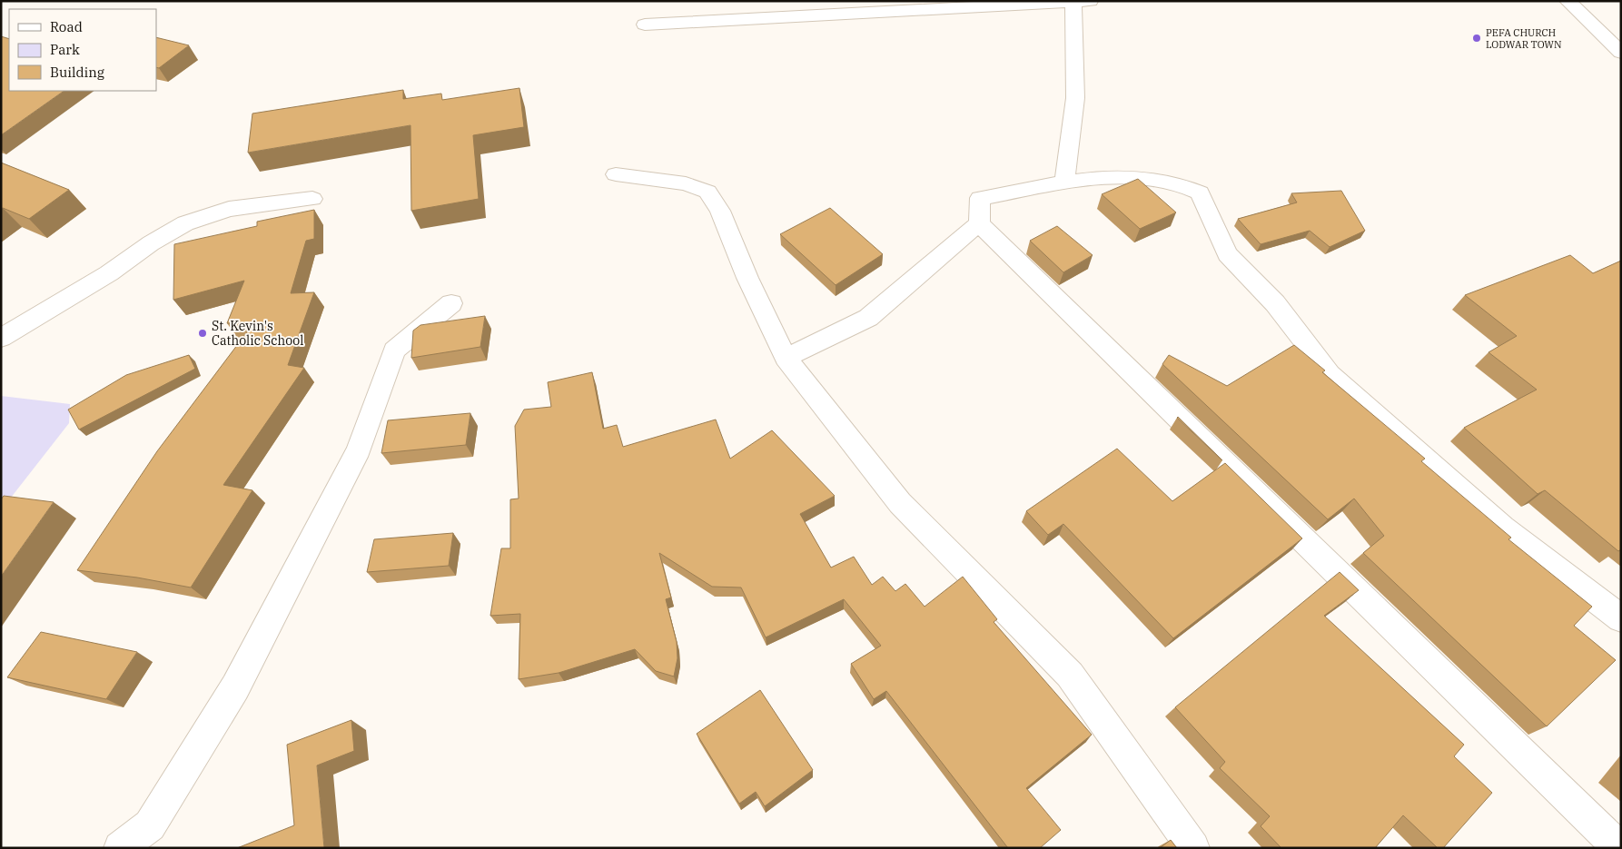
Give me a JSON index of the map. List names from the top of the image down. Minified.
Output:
{"places":["PEFA CHURCH LODWAR TOWN","St. Kevin's Catholic School"],"legend":["Road","Park","Building"]}
